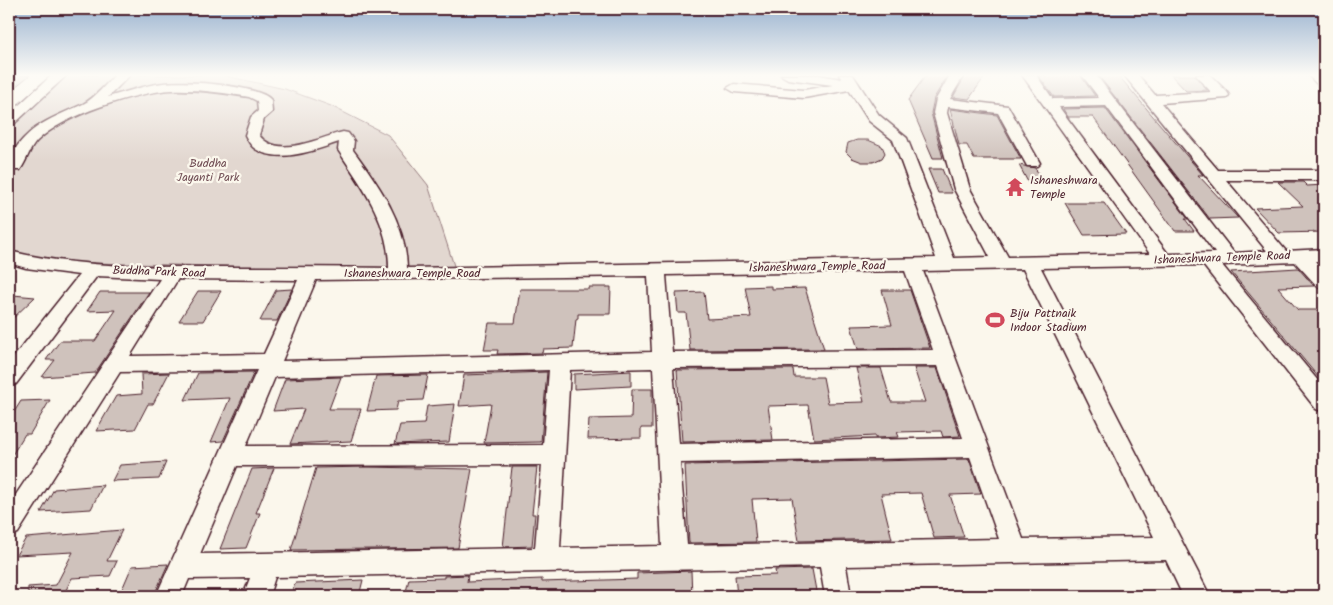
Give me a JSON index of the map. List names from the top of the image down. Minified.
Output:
{"streets":{"street":["Ishaneshwara Temple Road","Buddha Park Road"]},"crossings":[["Ishaneshwara Temple Road","Buddha Park Road"]],"parks":["Buddha Jayanti Park"],"places":{"temple":["Ishaneshwara Temple"],"sports":["Biju Pattnaik Indoor Stadium"]}}
